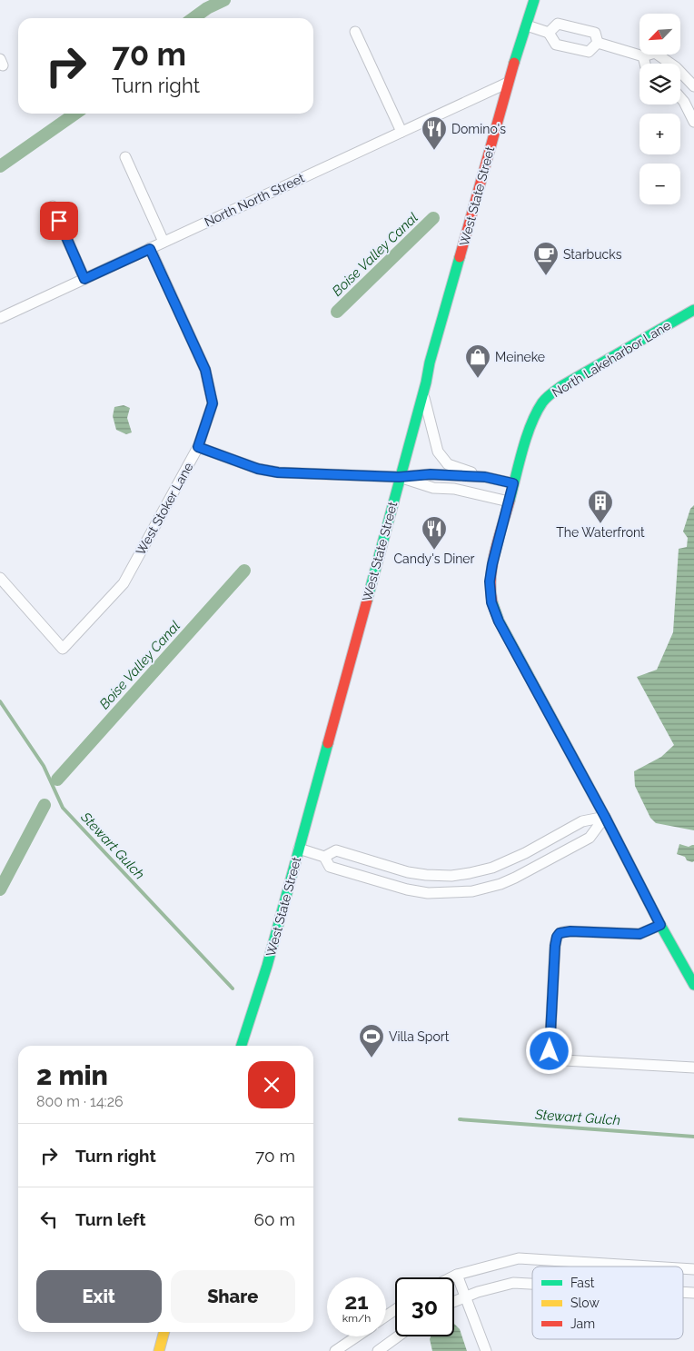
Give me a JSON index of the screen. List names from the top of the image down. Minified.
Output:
{"streets":{"main road":["West State Street","North Lakeharbor Lane"],"street":["North North Street","West Stoker Lane"]},"crossings":[["West State Street","North North Street"],["North North Street","West Stoker Lane"]],"water":["Boise Valley Canal","Stewart Gulch"],"places":{"restaurant":["Domino's","Candy's Diner"],"cafe":["Starbucks"],"shop":["Meineke"],"building":["The Waterfront"],"sports":["Villa Sport"]},"legend":["Fast","Slow","Jam"],"north":"bottom left","page":{"map_buttons":["+","−"],"turn":["70 m","Turn right"],"heading":["2 min","800 m · 14:26"],"list":[{"name":"Turn right","value":"70 m"},{"name":"Turn left","value":"60 m"}],"buttons":["Exit","Share"],"speed":"21 km/h","limit":"30"}}
